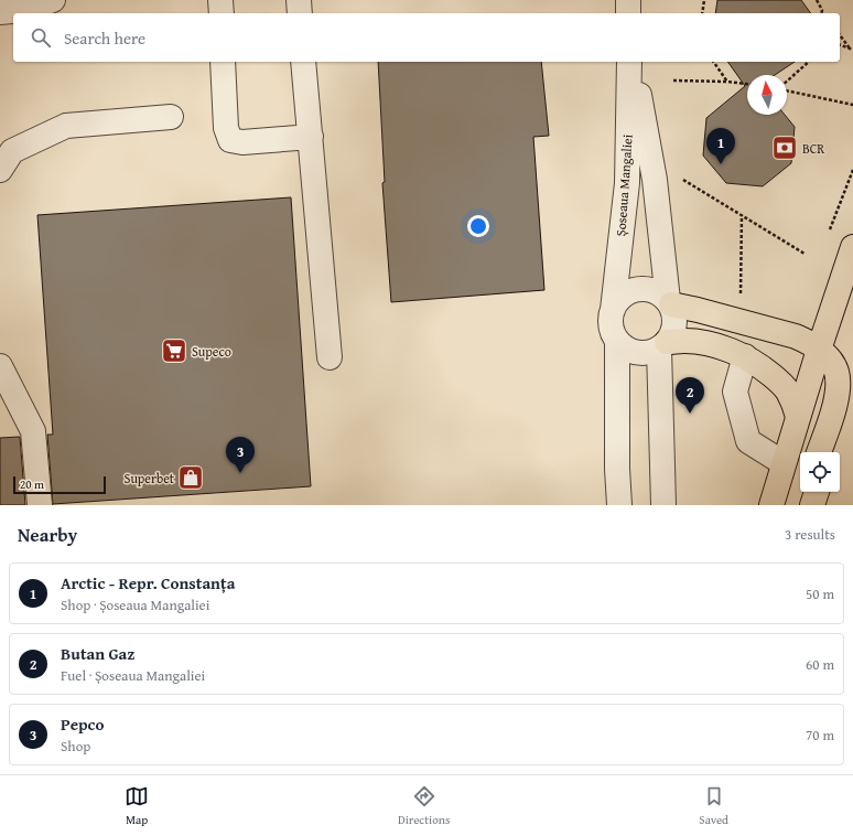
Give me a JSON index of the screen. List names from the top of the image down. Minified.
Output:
{"streets":{"street":["Șoseaua Mangaliei"]},"places":{"bank":["BCR"],"supermarket":["Supeco"],"shop":["Superbet"]},"scale_bar":"20 m","north":"top","page":{"search":"Search here","pins":["1","2","3"],"scale":"20 m","heading":["Nearby","3 results"],"list":[{"mark":"1","name":"Arctic - Repr. Constanța","note":"Shop · Șoseaua Mangaliei","value":"50 m"},{"mark":"2","name":"Butan Gaz","note":"Fuel · Șoseaua Mangaliei","value":"60 m"},{"mark":"3","name":"Pepco","note":"Shop","value":"70 m"}],"nav":["Map","Directions","Saved"]}}
